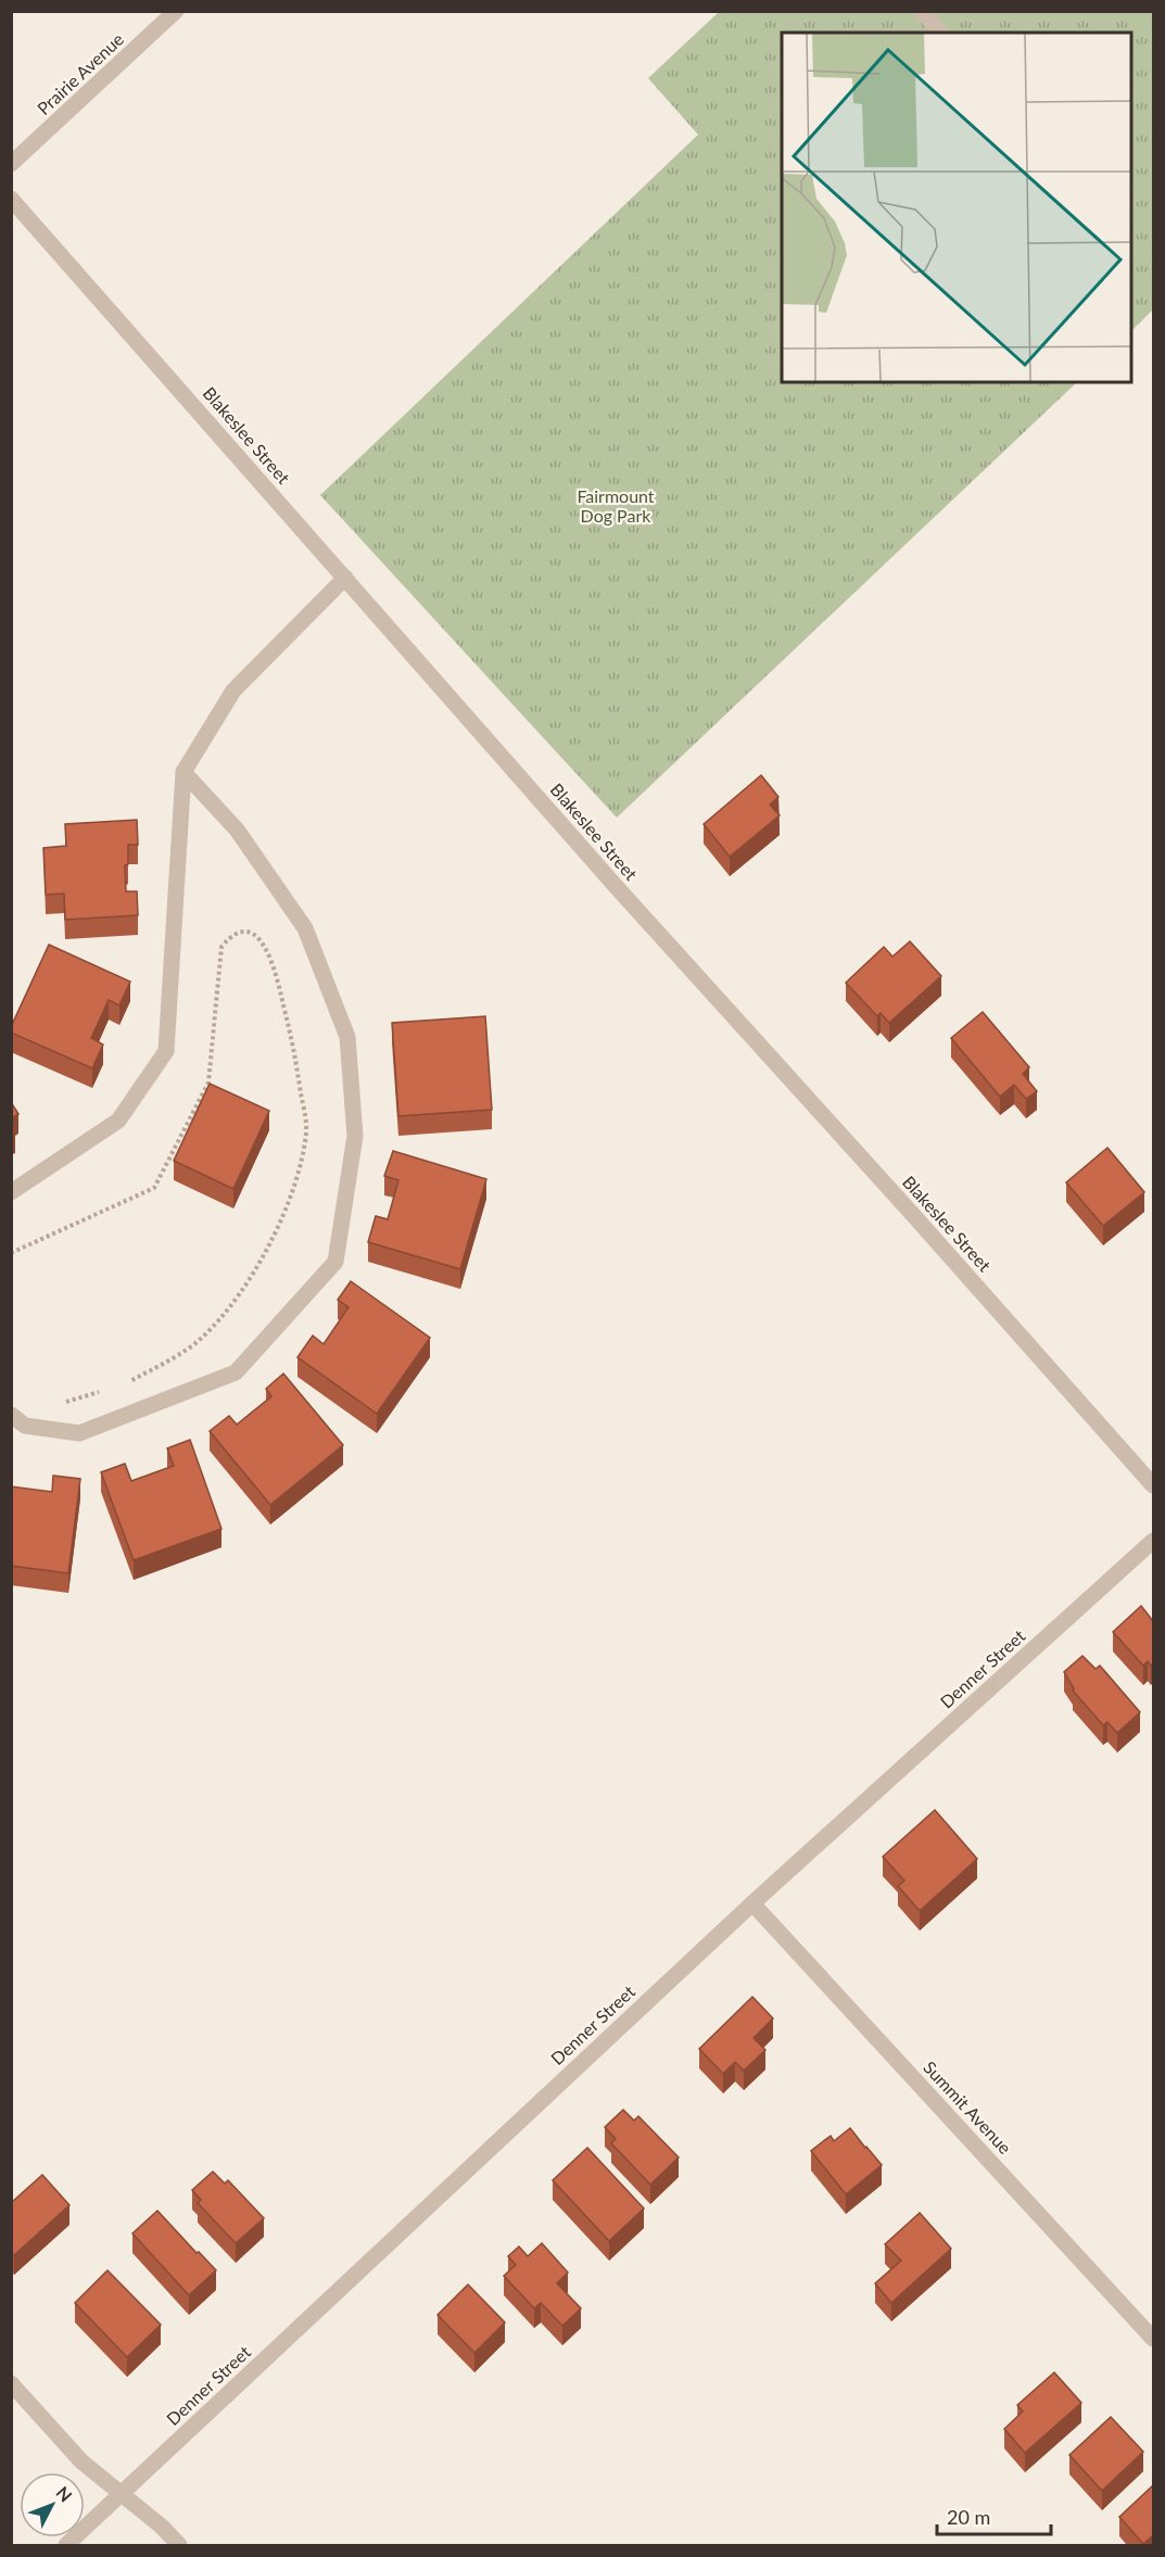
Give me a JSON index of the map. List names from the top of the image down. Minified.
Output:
{"streets":{"street":["Prairie Avenue","Blakeslee Street","Denner Street","Summit Avenue"]},"crossings":[["Denner Street","Summit Avenue"]],"parks":["Fairmount Dog Park"],"scale_bar":"20 m","north":"top right"}
